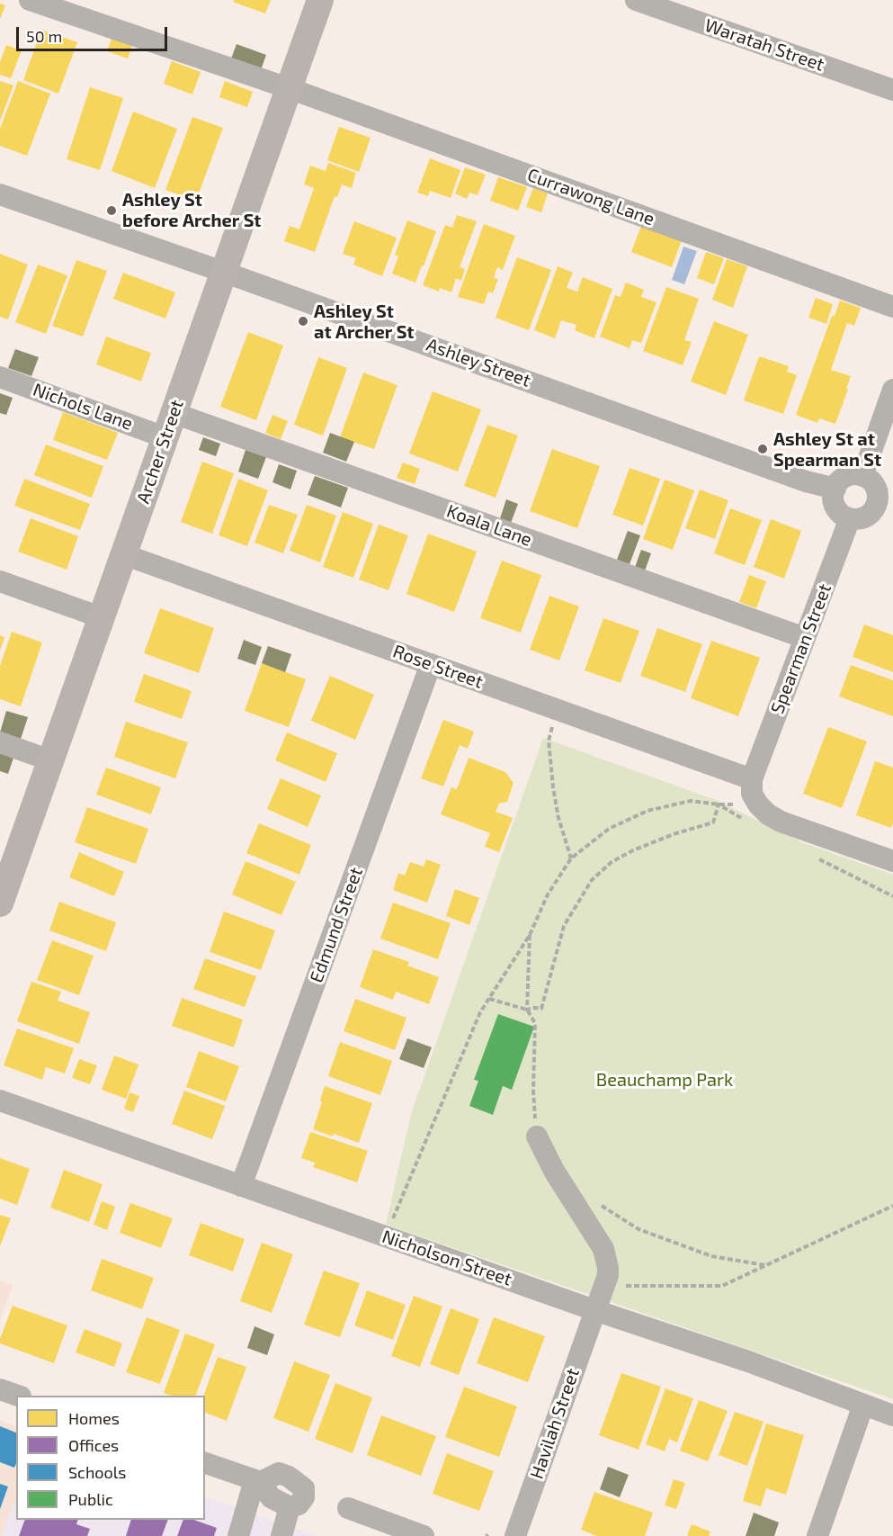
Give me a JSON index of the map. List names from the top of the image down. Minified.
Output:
{"streets":{"main road":["Archer Street"],"street":["Waratah Street","Currawong Lane","Ashley Street","Nichols Lane","Koala Lane","Spearman Street","Rose Street","Edmund Street","Nicholson Street","Havilah Street"]},"crossings":[["Currawong Lane","Archer Street"],["Ashley Street","Archer Street"],["Ashley Street","Spearman Street"],["Nichols Lane","Archer Street"],["Nichols Lane","Koala Lane"],["Archer Street","Koala Lane"],["Archer Street","Rose Street"],["Koala Lane","Spearman Street"],["Spearman Street","Rose Street"],["Rose Street","Edmund Street"],["Edmund Street","Nicholson Street"],["Nicholson Street","Havilah Street"]],"parks":["Beauchamp Park"],"places":["Ashley St before Archer St","Ashley St at Archer St","Ashley St at Spearman St"],"legend":["Homes","Offices","Schools","Public"],"scale_bar":"50 m"}
